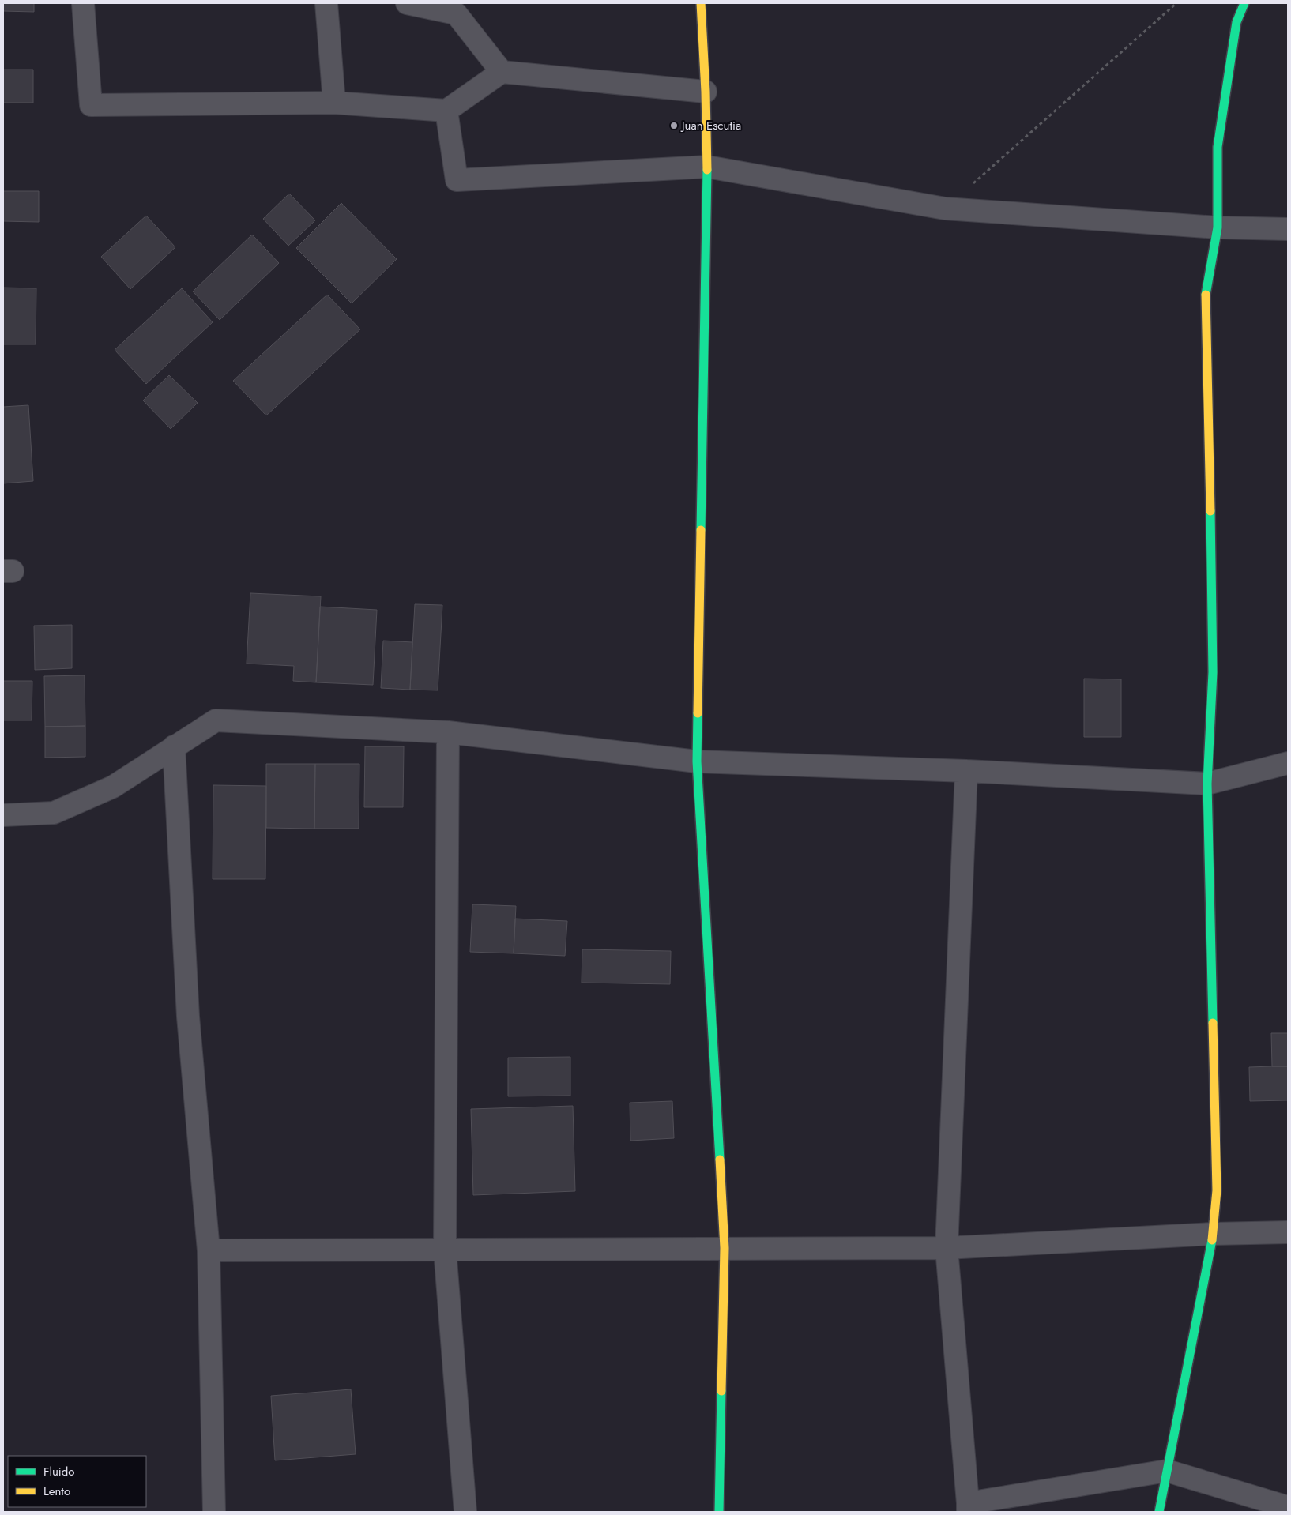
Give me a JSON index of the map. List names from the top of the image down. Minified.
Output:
{"places":["Juan Escutia"],"legend":["Fluido","Lento"]}
